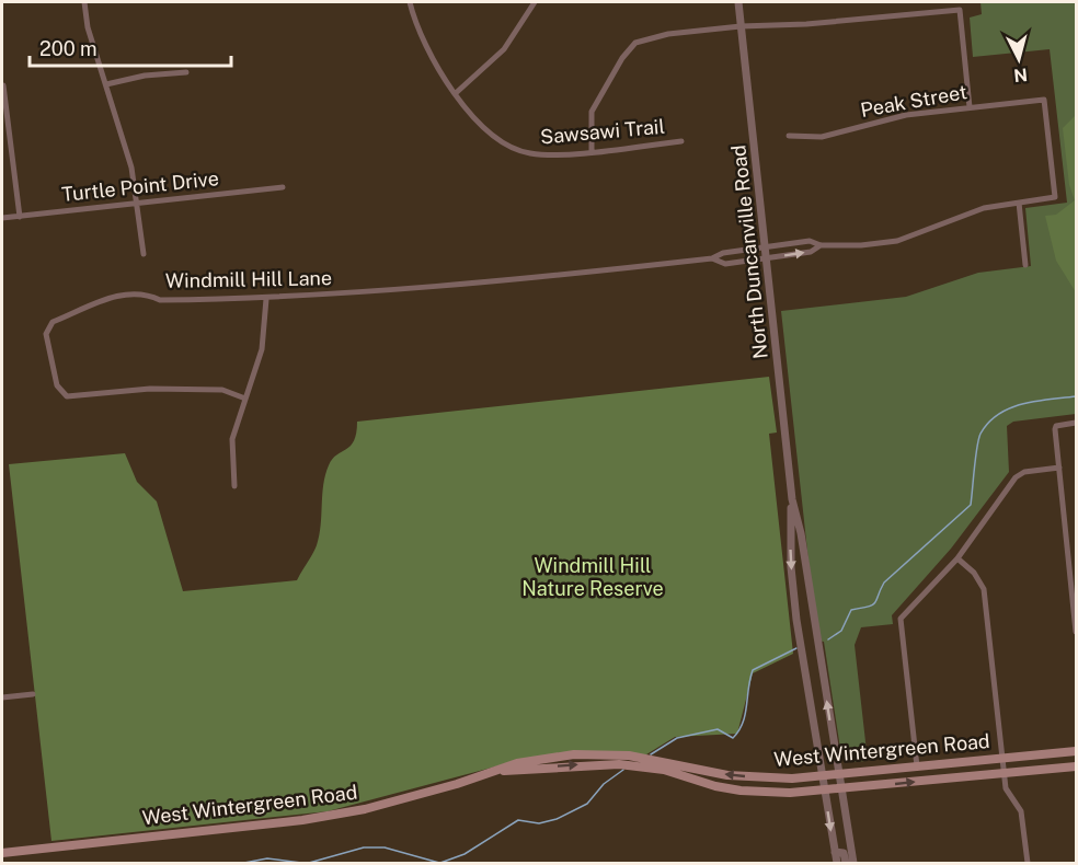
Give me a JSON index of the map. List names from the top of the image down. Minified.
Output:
{"streets":{"main road":["West Wintergreen Road"],"street":["Peak Street","Sawsawi Trail","Turtle Point Drive","North Duncanville Road","Windmill Hill Lane"]},"crossings":[["Peak Street","Windmill Hill Lane"],["North Duncanville Road","Windmill Hill Lane"],["North Duncanville Road","West Wintergreen Road"]],"parks":["Windmill Hill Nature Reserve"],"scale_bar":"200 m","north":"bottom"}
